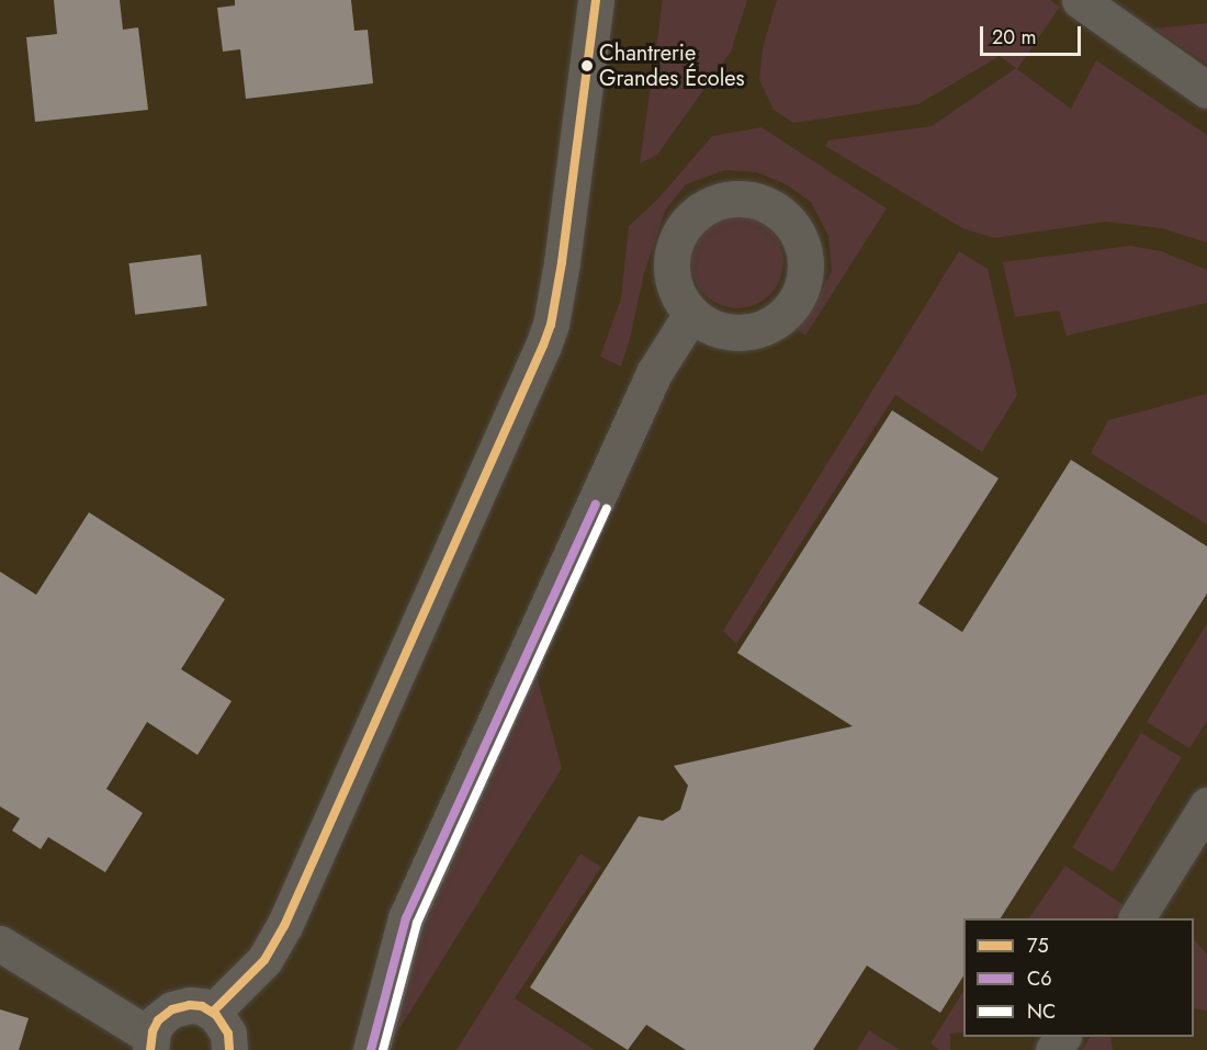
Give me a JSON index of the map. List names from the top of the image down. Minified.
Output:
{"places":["Chantrerie Grandes Écoles"],"lines":["transit line 75","transit line C6","transit line NC"],"legend":["75","C6","NC"],"scale_bar":"20 m"}
